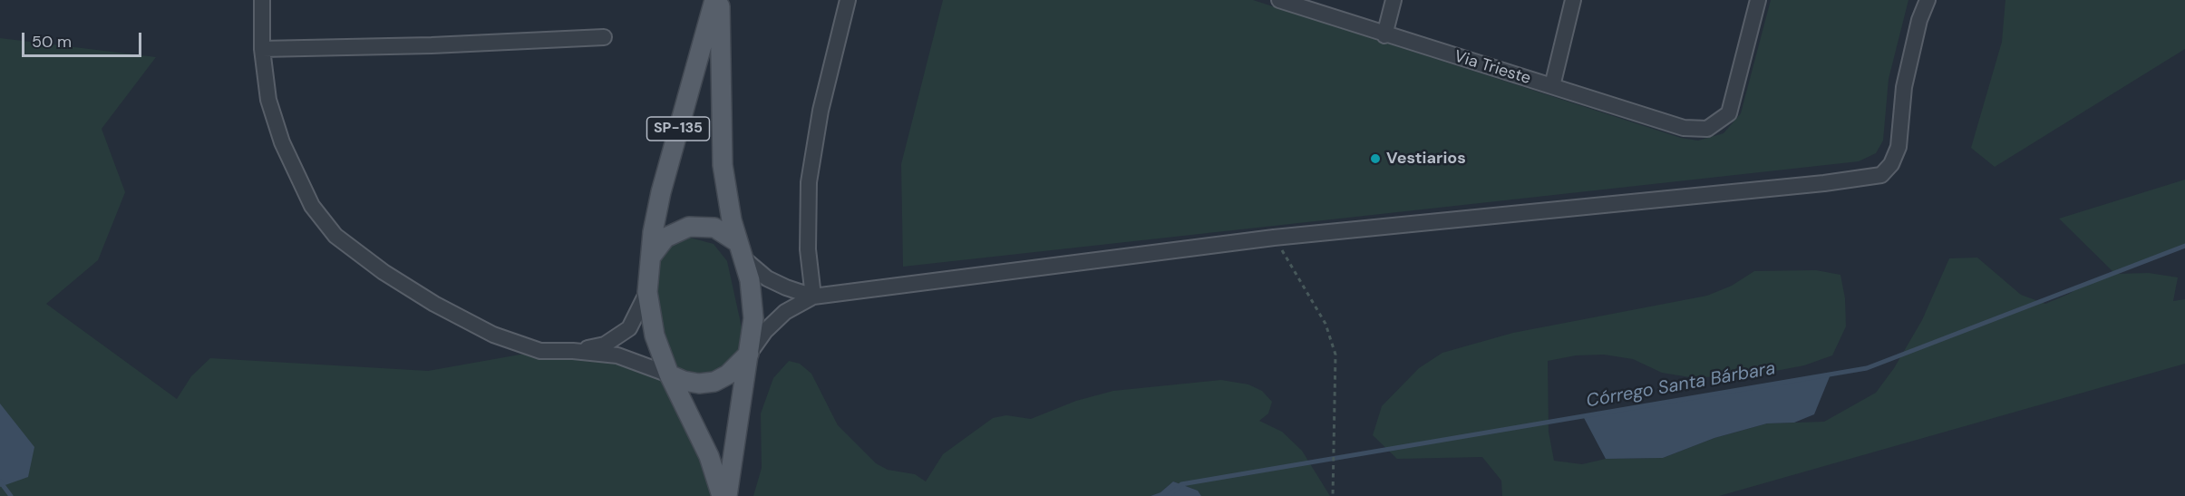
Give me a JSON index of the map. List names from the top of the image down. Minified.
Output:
{"streets":{"main road":["SP-135"],"street":["Via Trieste"]},"water":["Córrego Santa Bárbara"],"places":["Vestiarios"],"scale_bar":"50 m"}
